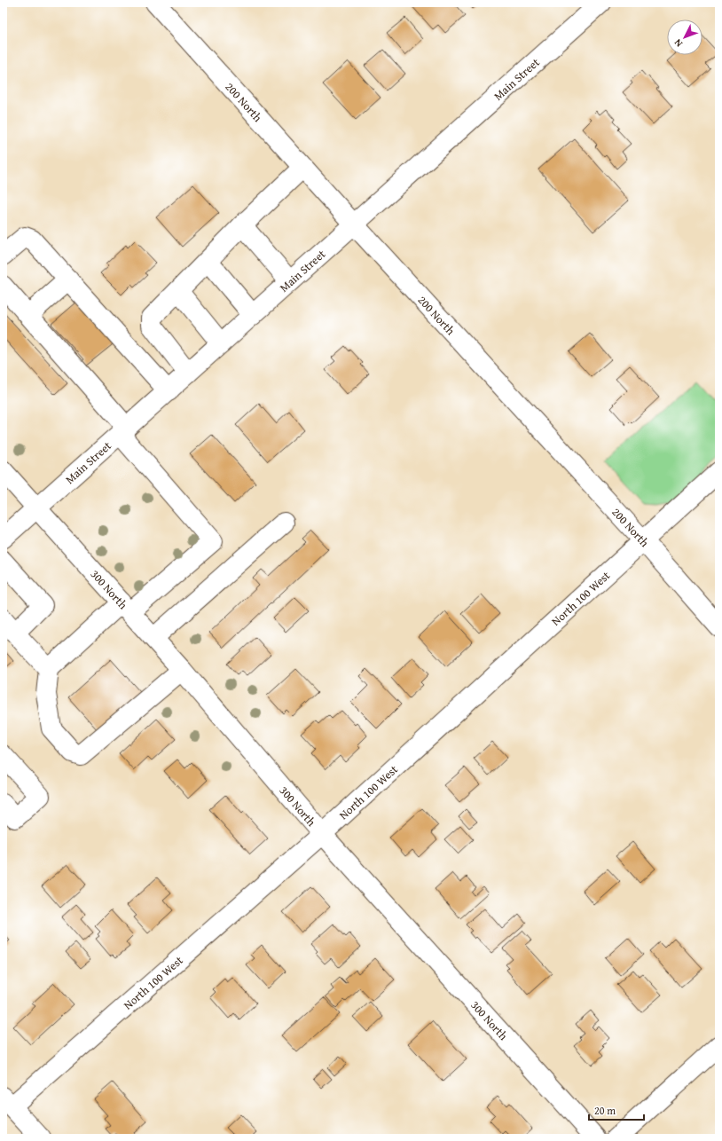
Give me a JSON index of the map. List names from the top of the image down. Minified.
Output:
{"streets":{"street":["Main Street","200 North","300 North","North 100 West"]},"crossings":[["Main Street","200 North"],["Main Street","300 North"],["200 North","North 100 West"],["300 North","North 100 West"]],"scale_bar":"20 m","north":"bottom left"}
